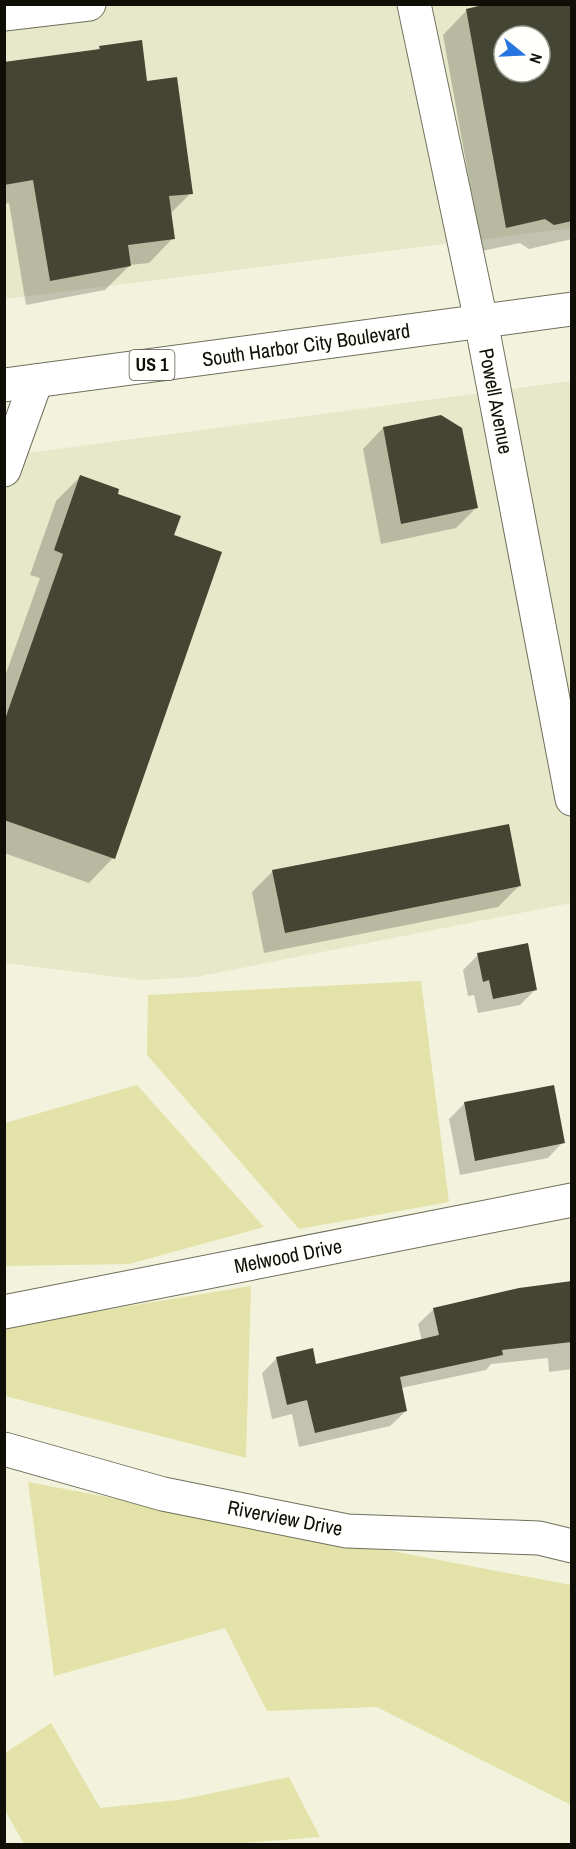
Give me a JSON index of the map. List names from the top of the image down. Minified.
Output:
{"streets":{"street":["South Harbor City Boulevard","US 1","Powell Avenue","Melwood Drive","Riverview Drive"]},"crossings":[["South Harbor City Boulevard","Powell Avenue"]],"north":"right"}
